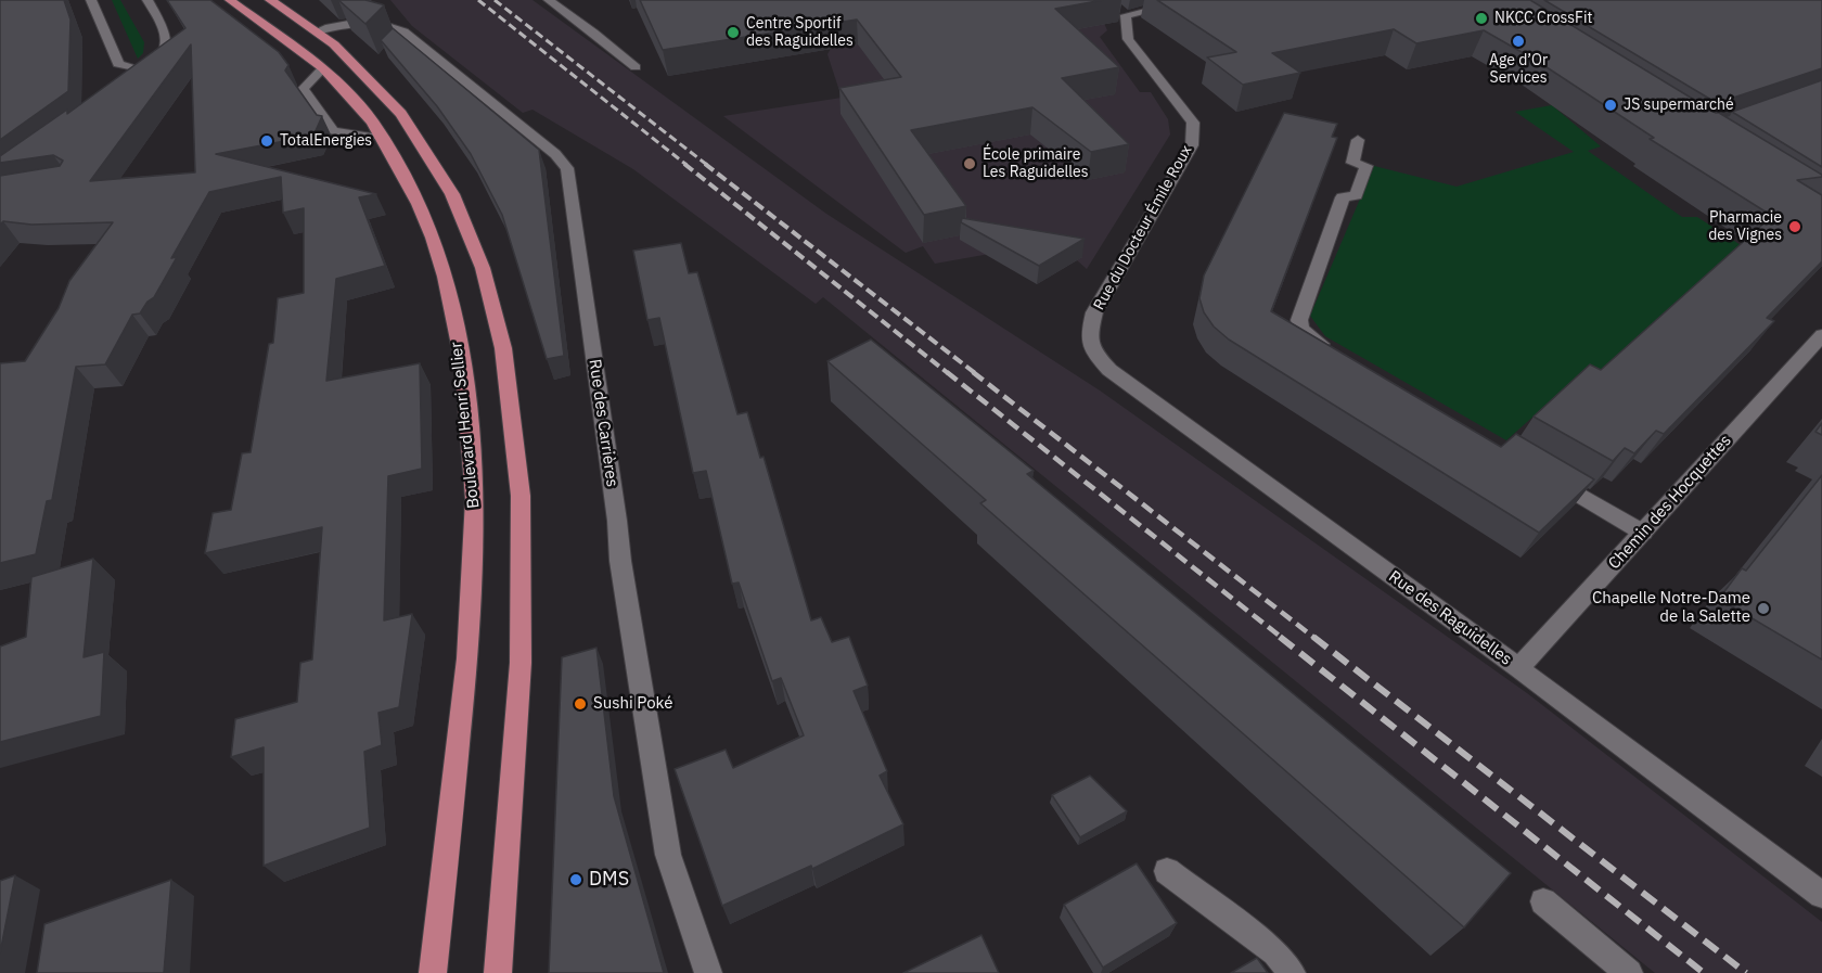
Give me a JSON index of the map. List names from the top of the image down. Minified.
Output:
{"streets":{"main road":["Boulevard Henri Sellier"],"street":["Rue du Docteur Émile Roux","Rue des Carrières","Chemin des Hocquettes","Rue des Raguidelles"]},"crossings":[["Rue du Docteur Émile Roux","Rue des Raguidelles"],["Chemin des Hocquettes","Rue des Raguidelles"]],"places":["NKCC CrossFit","Centre Sportif des Raguidelles","Age d’Or Services","JS supermarché","TotalEnergies","École primaire Les Raguidelles","Pharmacie des Vignes","Chapelle Notre-Dame de la Salette","Sushi Poké","DMS"]}
